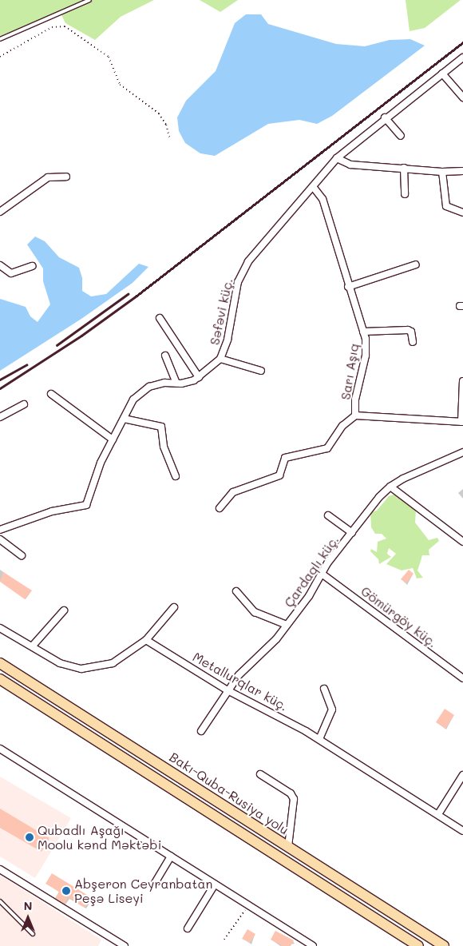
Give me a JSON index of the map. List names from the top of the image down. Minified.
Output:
{"streets":{"highway":["Bakı-Quba-Rusiya yolu"],"street":["Səfəvi küç.","Sarı Aşıq","Çardaqlı küç.","Gömürgöy küç.","Metallurqlar küç."]},"crossings":[["Səfəvi küç.","Sarı Aşıq"],["Çardaqlı küç.","Gömürgöy küç."],["Çardaqlı küç.","Metallurqlar küç."]],"places":["Qubadlı Aşağı Moolu kənd Məktəbi","Abşeron Ceyranbatan Peşə Liseyi"],"north":"top"}
